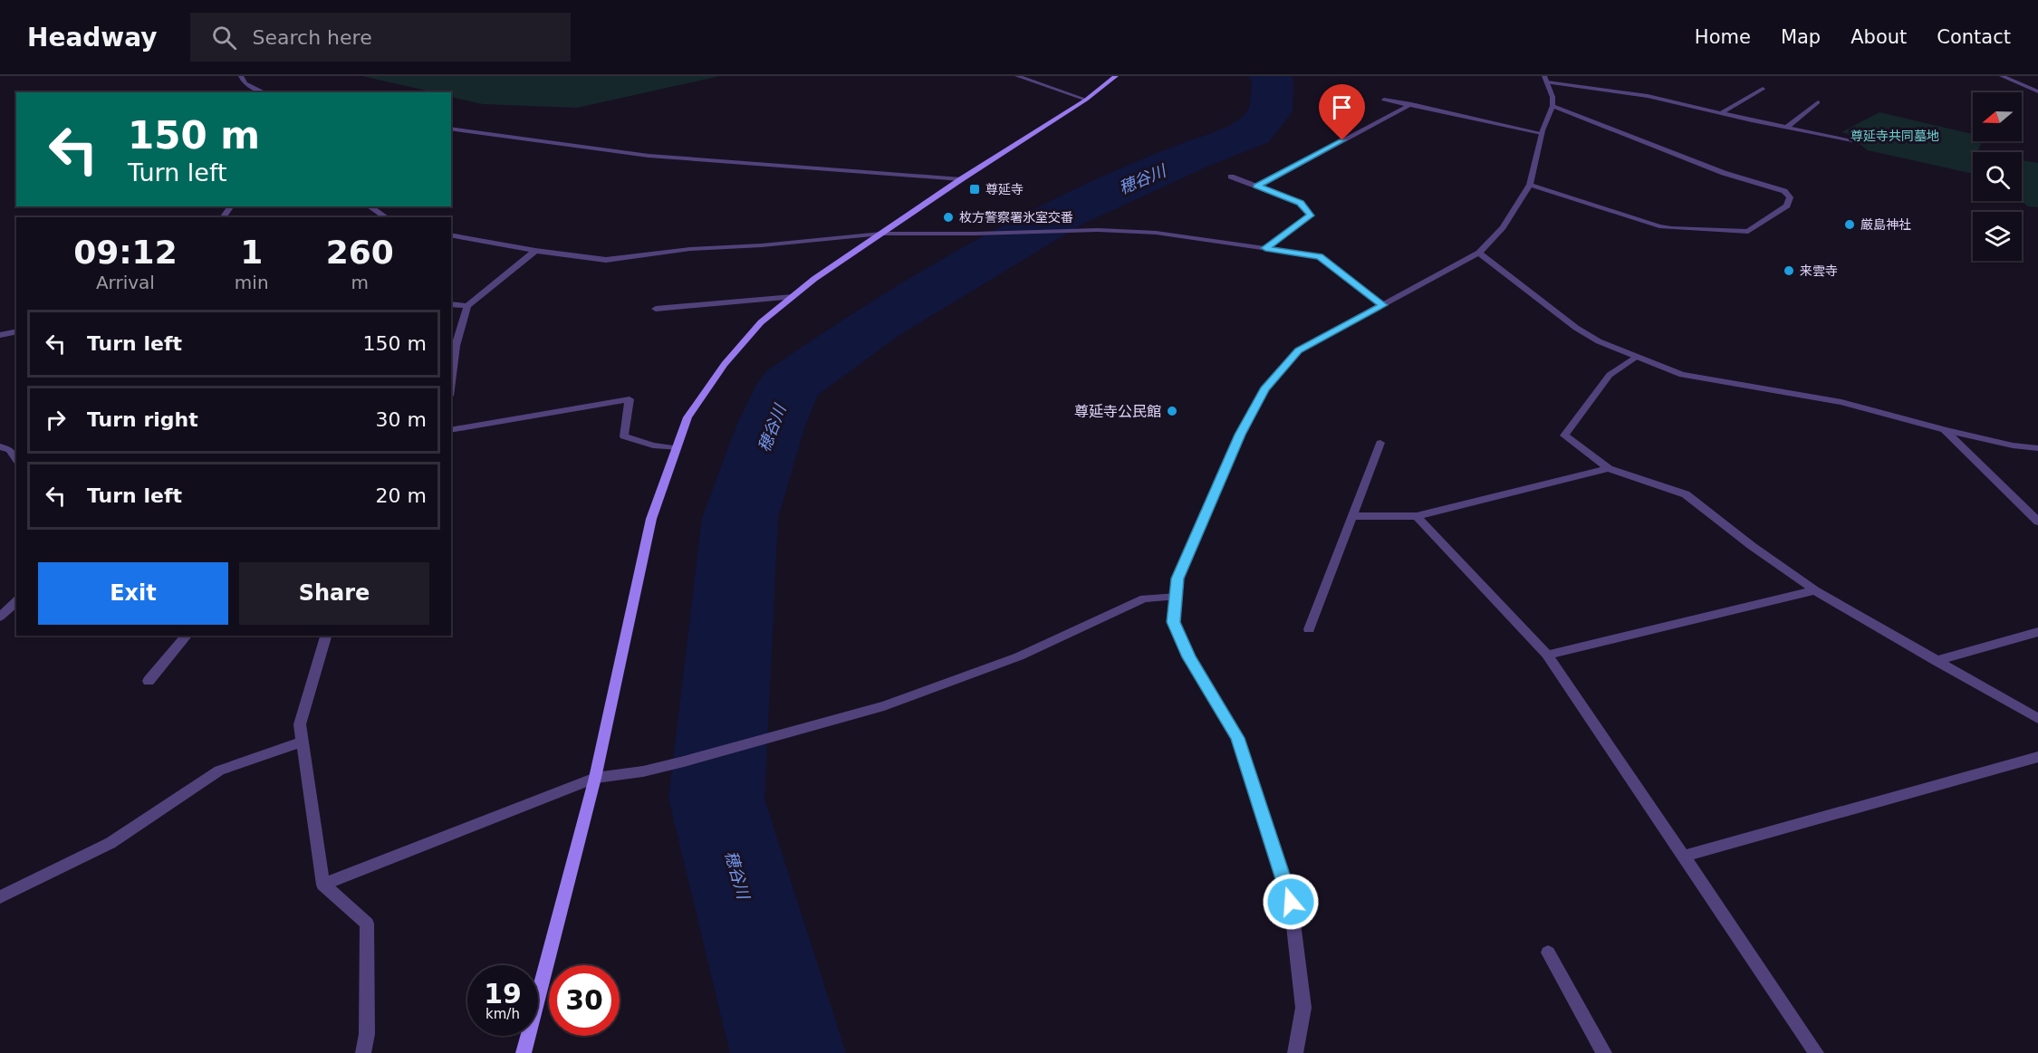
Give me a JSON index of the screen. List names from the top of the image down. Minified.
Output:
{"water":["穂谷川"],"parks":["尊延寺共同墓地"],"places":{"transit":["尊延寺"],"other":["枚方警察署氷室交番","厳島神社","来雲寺","尊延寺公民館"]},"north":"left","page":{"header":"Headway","search":"Search here","nav":["Home","Map","About","Contact"],"turn":["150 m","Turn left"],"eta":["09:12","Arrival","1","min","260","m"],"list":[{"name":"Turn left","value":"150 m"},{"name":"Turn right","value":"30 m"},{"name":"Turn left","value":"20 m"}],"buttons":["Exit","Share"],"speed":"19 km/h","limit":"30"}}
